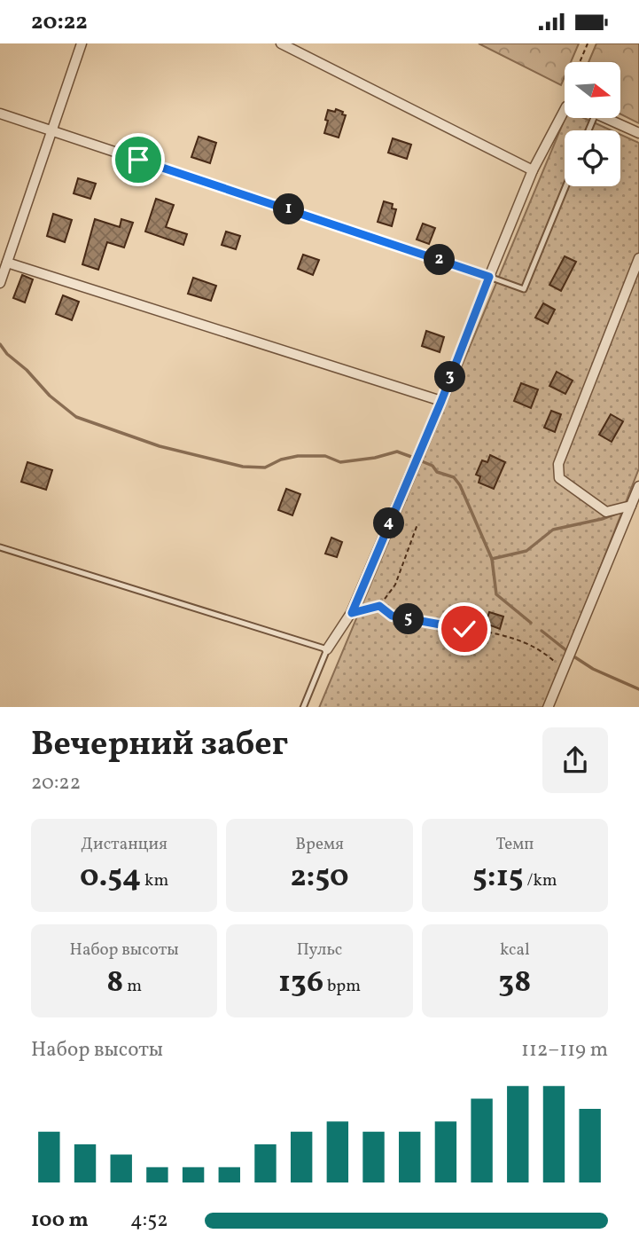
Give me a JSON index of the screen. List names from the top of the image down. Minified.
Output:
{"north":"right","page":{"status":"20:22","pins":["1","2","3","4","5"],"heading":["Вечерний забег","20:22"],"stats":[["Дистанция","0.54 km"],["Время","2:50"],["Темп","5:15 /km"],["Набор высоты","8 m"],["Пульс","136 bpm"],["kcal","38"]],"chart":["Набор высоты","112–119 m"],"list":[{"name":"100 m","note":"4:52"}]}}
